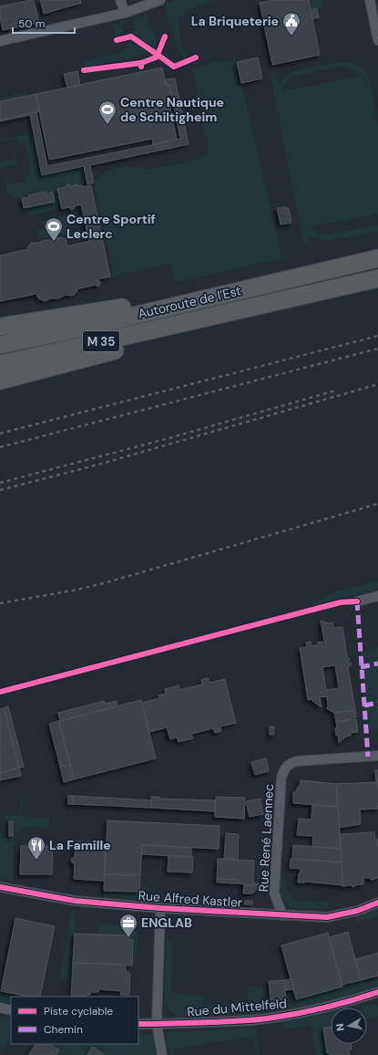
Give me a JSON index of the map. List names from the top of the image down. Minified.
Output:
{"streets":{"highway":["Autoroute de l’Est","M 35"],"street":["Rue René Laennec","Rue Alfred Kastler","Rue du Mittelfeld"]},"crossings":[["Rue René Laennec","Rue Alfred Kastler"]],"places":{"public building":["La Briqueterie"],"sports":["Centre Nautique de Schiltigheim","Centre Sportif Leclerc"],"restaurant":["La Famille"],"office":["ENGLAB"]},"legend":["Piste cyclable","Chemin"],"scale_bar":"50 m","north":"left"}
